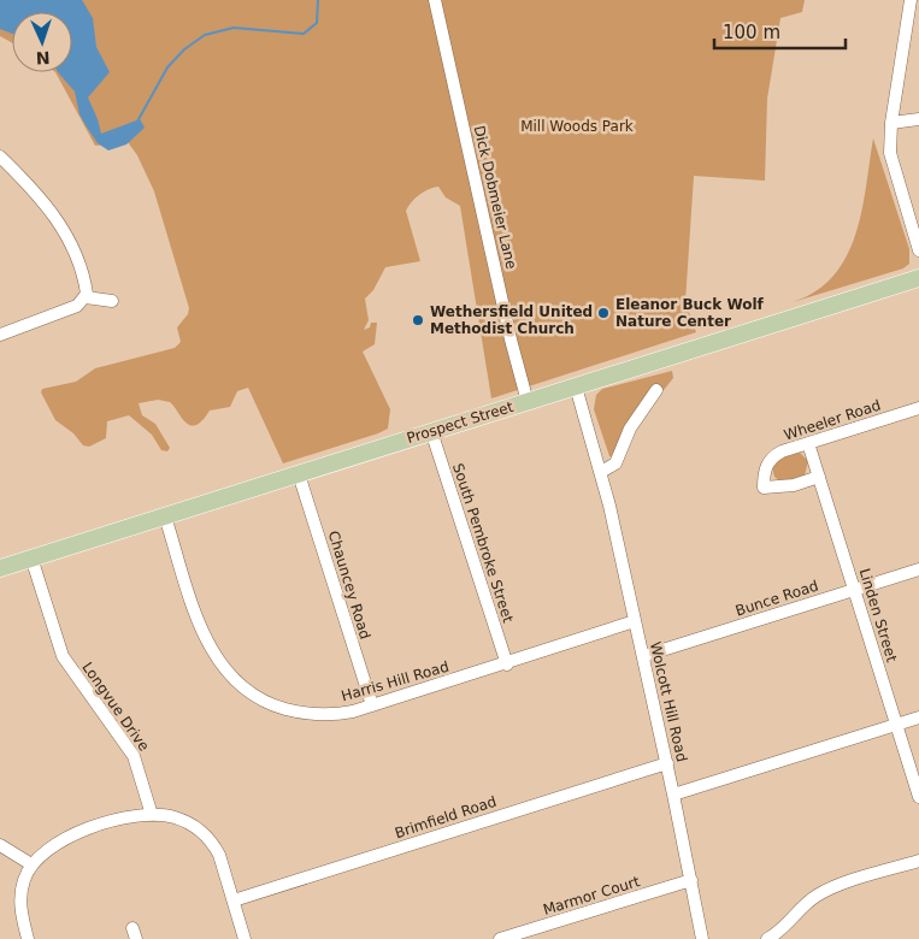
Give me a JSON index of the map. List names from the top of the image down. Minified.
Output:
{"streets":{"main road":["Prospect Street"],"street":["Dick Dobmeier Lane","Wheeler Road","South Pembroke Street","Chauncey Road","Bunce Road","Linden Street","Harris Hill Road","Wolcott Hill Road","Longvue Drive","Brimfield Road","Marmor Court"]},"crossings":[["Dick Dobmeier Lane","Prospect Street"],["Wheeler Road","Linden Street"],["Prospect Street","South Pembroke Street"],["Prospect Street","Chauncey Road"],["Prospect Street","Harris Hill Road"],["Prospect Street","Wolcott Hill Road"],["Prospect Street","Longvue Drive"],["South Pembroke Street","Harris Hill Road"],["Chauncey Road","Harris Hill Road"],["Bunce Road","Linden Street"],["Bunce Road","Wolcott Hill Road"],["Harris Hill Road","Wolcott Hill Road"],["Wolcott Hill Road","Brimfield Road"],["Wolcott Hill Road","Marmor Court"]],"parks":["Mill Woods Park"],"places":["Eleanor Buck Wolf Nature Center","Wethersfield United Methodist Church"],"scale_bar":"100 m","north":"bottom"}
